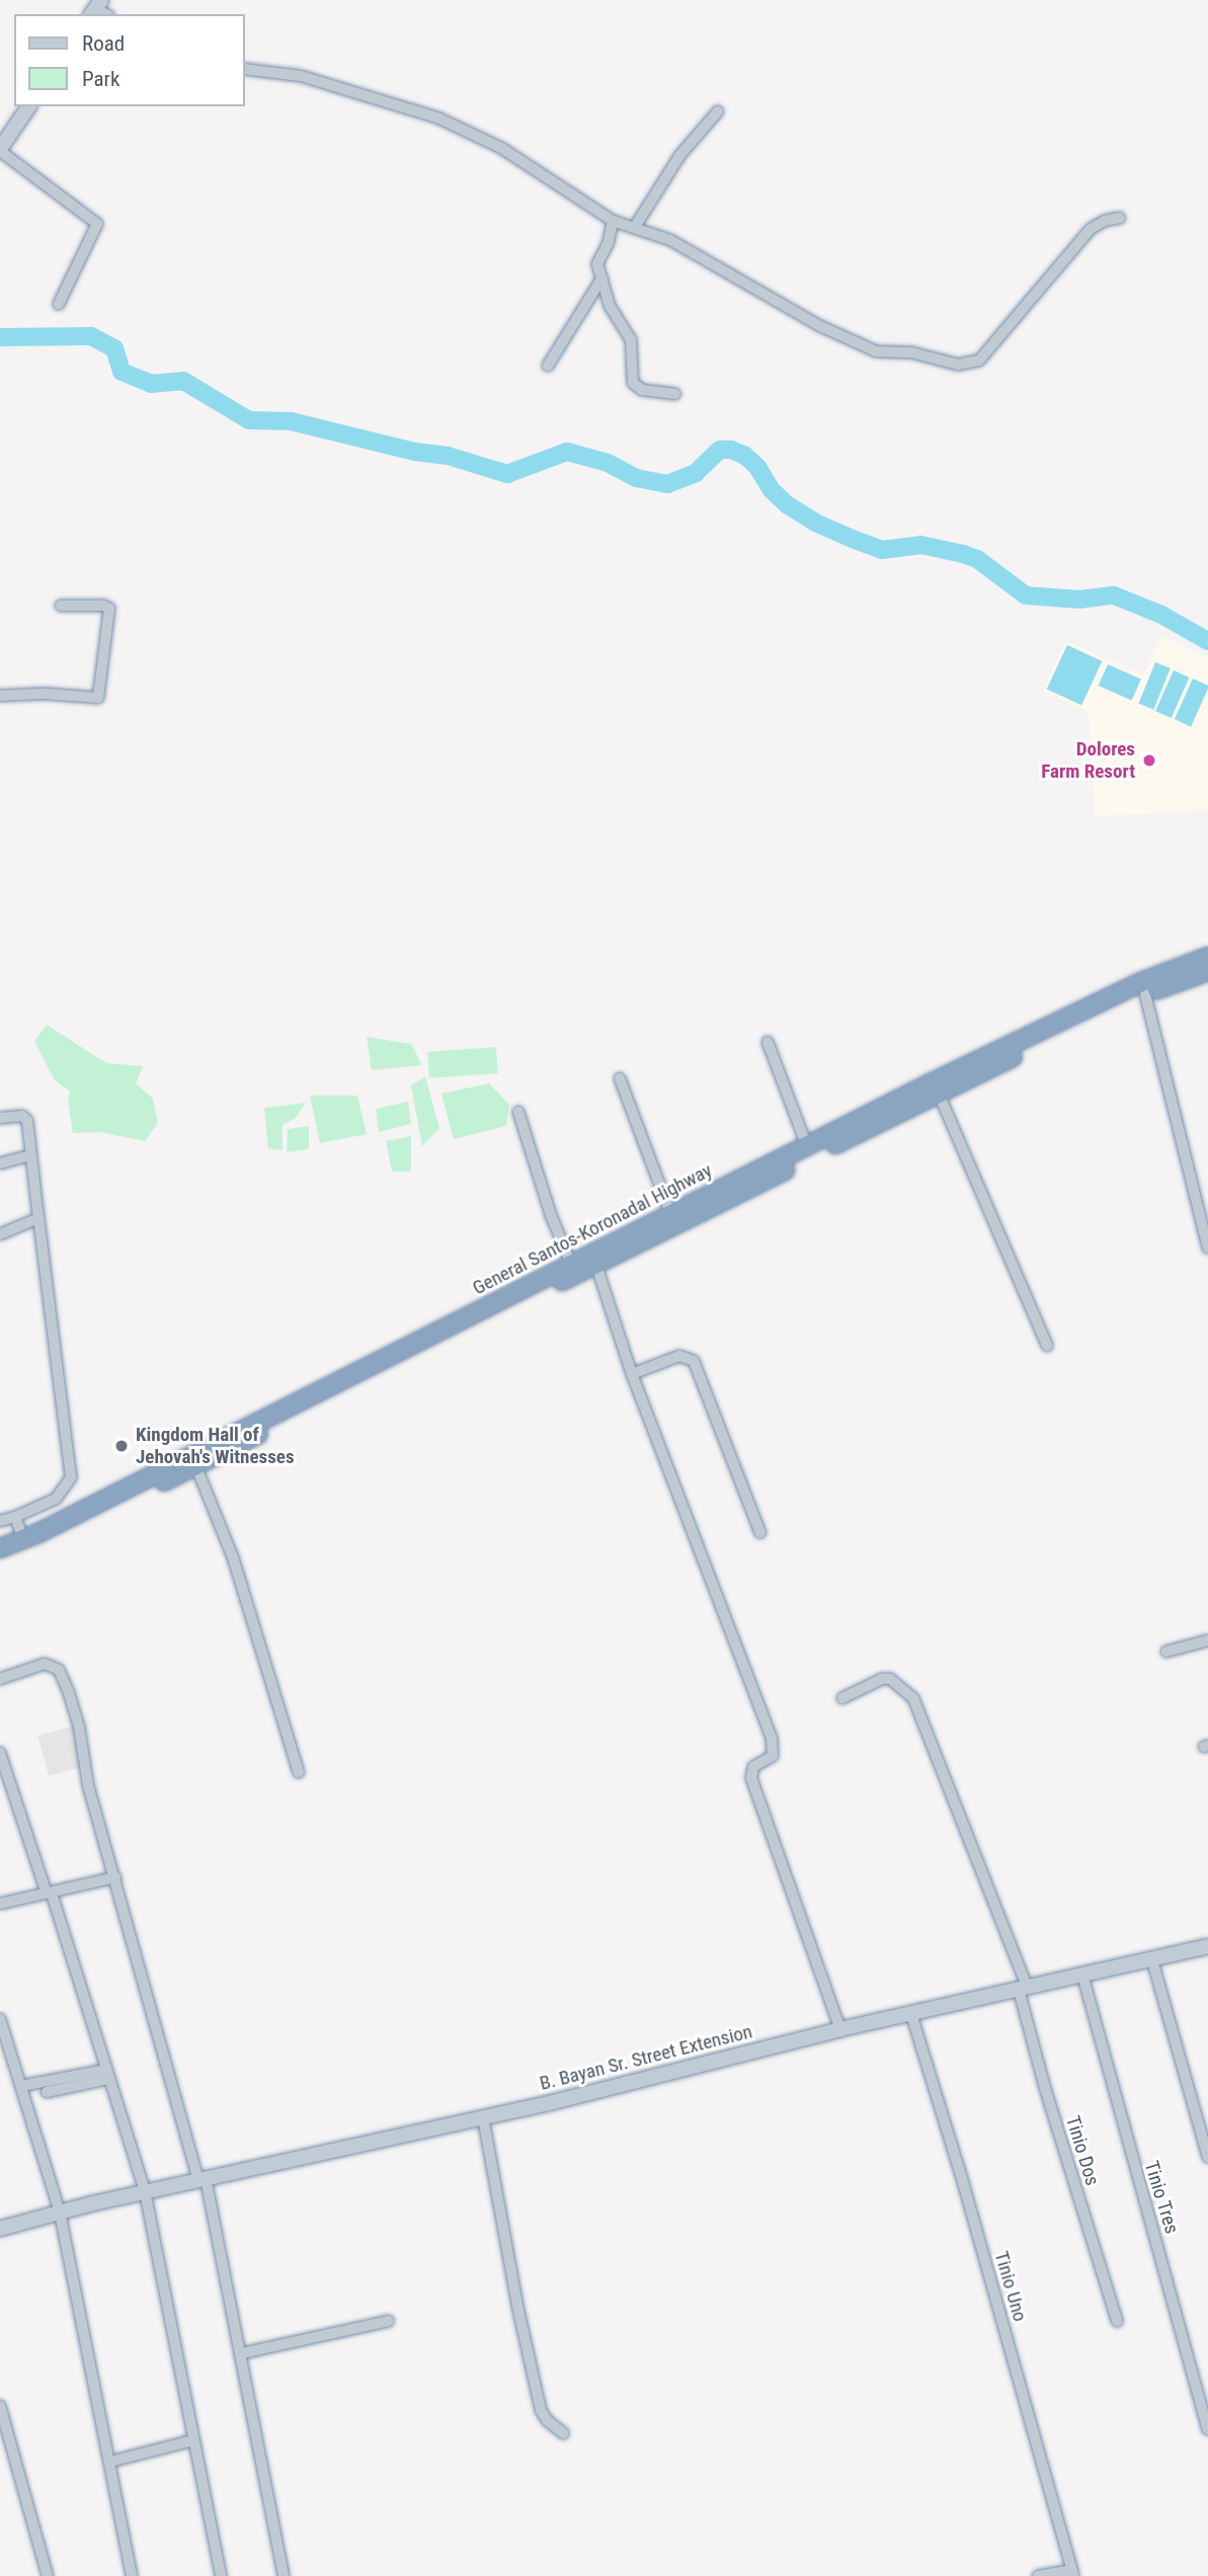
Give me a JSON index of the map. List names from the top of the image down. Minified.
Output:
{"streets":{"highway":["General Santos-Koronadal Highway"],"street":["B. Bayan Sr. Street Extension","Tinio Dos","Tinio Tres","Tinio Uno"]},"crossings":[["B. Bayan Sr. Street Extension","Tinio Dos"],["B. Bayan Sr. Street Extension","Tinio Tres"],["B. Bayan Sr. Street Extension","Tinio Uno"]],"places":["Dolores Farm Resort","Kingdom Hall of Jehovah's Witnesses"],"legend":["Road","Park"]}
